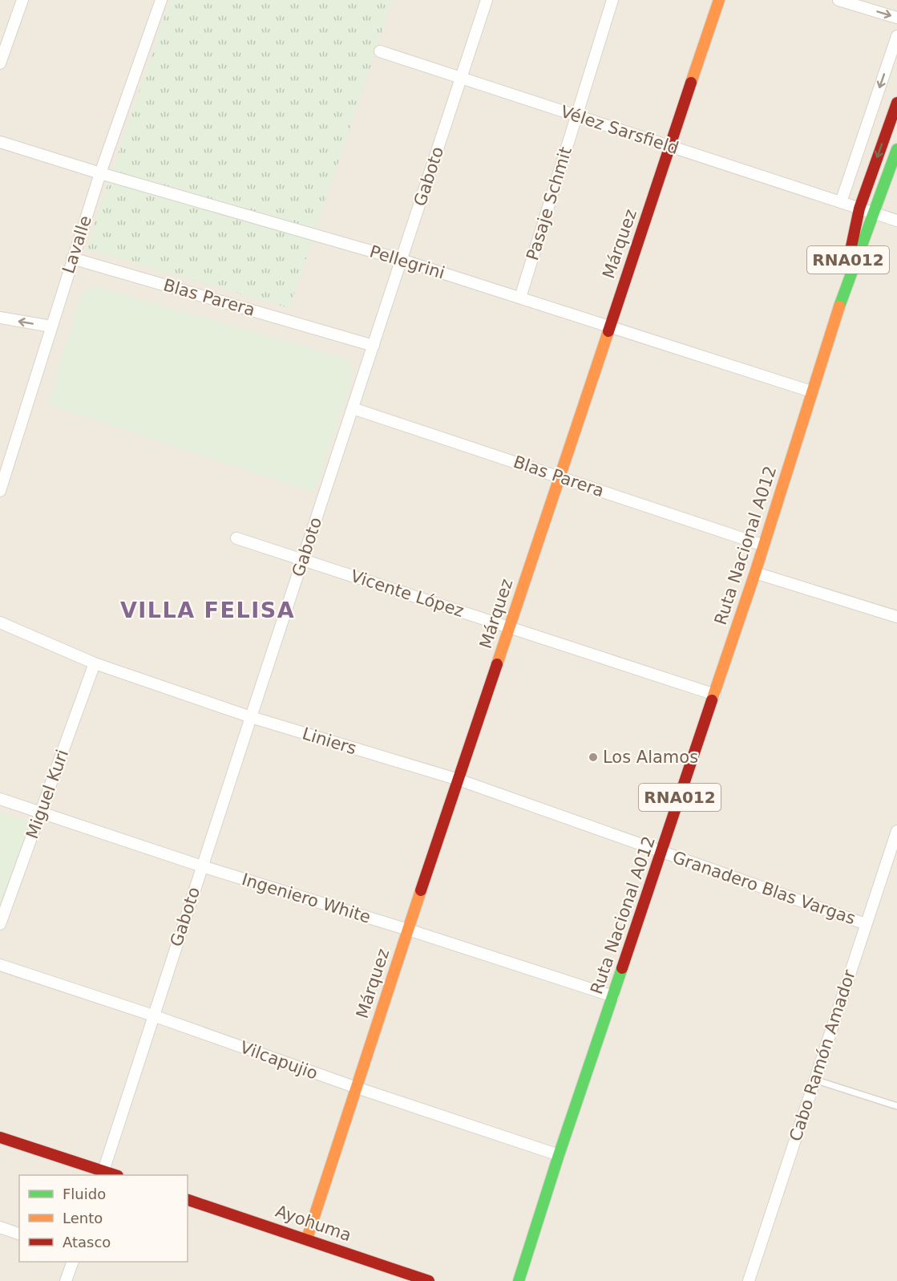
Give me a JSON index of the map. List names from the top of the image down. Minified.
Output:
{"streets":{"street":["Vélez Sarsfield","Gaboto","Pasaje Schmit","Márquez","Lavalle","RNA012","Pellegrini","Blas Parera","Ruta Nacional A012","Vicente López","Liniers","Miguel Kuri","Granadero Blas Vargas","Ingeniero White","Cabo Ramón Amador","Vilcapujio","Ayohuma"]},"crossings":[["Vélez Sarsfield","Gaboto"],["Vélez Sarsfield","Pasaje Schmit"],["Vélez Sarsfield","Márquez"],["Vélez Sarsfield","Ruta Nacional A012"],["Gaboto","Pellegrini"],["Gaboto","Blas Parera"],["Gaboto","Vicente López"],["Gaboto","Liniers"],["Gaboto","Ingeniero White"],["Gaboto","Vilcapujio"],["Pasaje Schmit","Pellegrini"],["Márquez","Pellegrini"],["Márquez","Blas Parera"],["Márquez","Vicente López"],["Márquez","Liniers"],["Márquez","Ingeniero White"],["Márquez","Vilcapujio"],["Márquez","Ayohuma"],["Lavalle","Pellegrini"],["Lavalle","Blas Parera"],["Pellegrini","Ruta Nacional A012"],["Blas Parera","Ruta Nacional A012"],["Ruta Nacional A012","Vicente López"],["Ruta Nacional A012","Liniers"],["Ruta Nacional A012","Granadero Blas Vargas"],["Ruta Nacional A012","Ingeniero White"],["Ruta Nacional A012","Vilcapujio"],["Liniers","Miguel Kuri"],["Liniers","Granadero Blas Vargas"],["Miguel Kuri","Ingeniero White"],["Granadero Blas Vargas","Cabo Ramón Amador"]],"districts":["VILLA FELISA"],"places":["Los Alamos"],"legend":["Fluido","Lento","Atasco"]}
